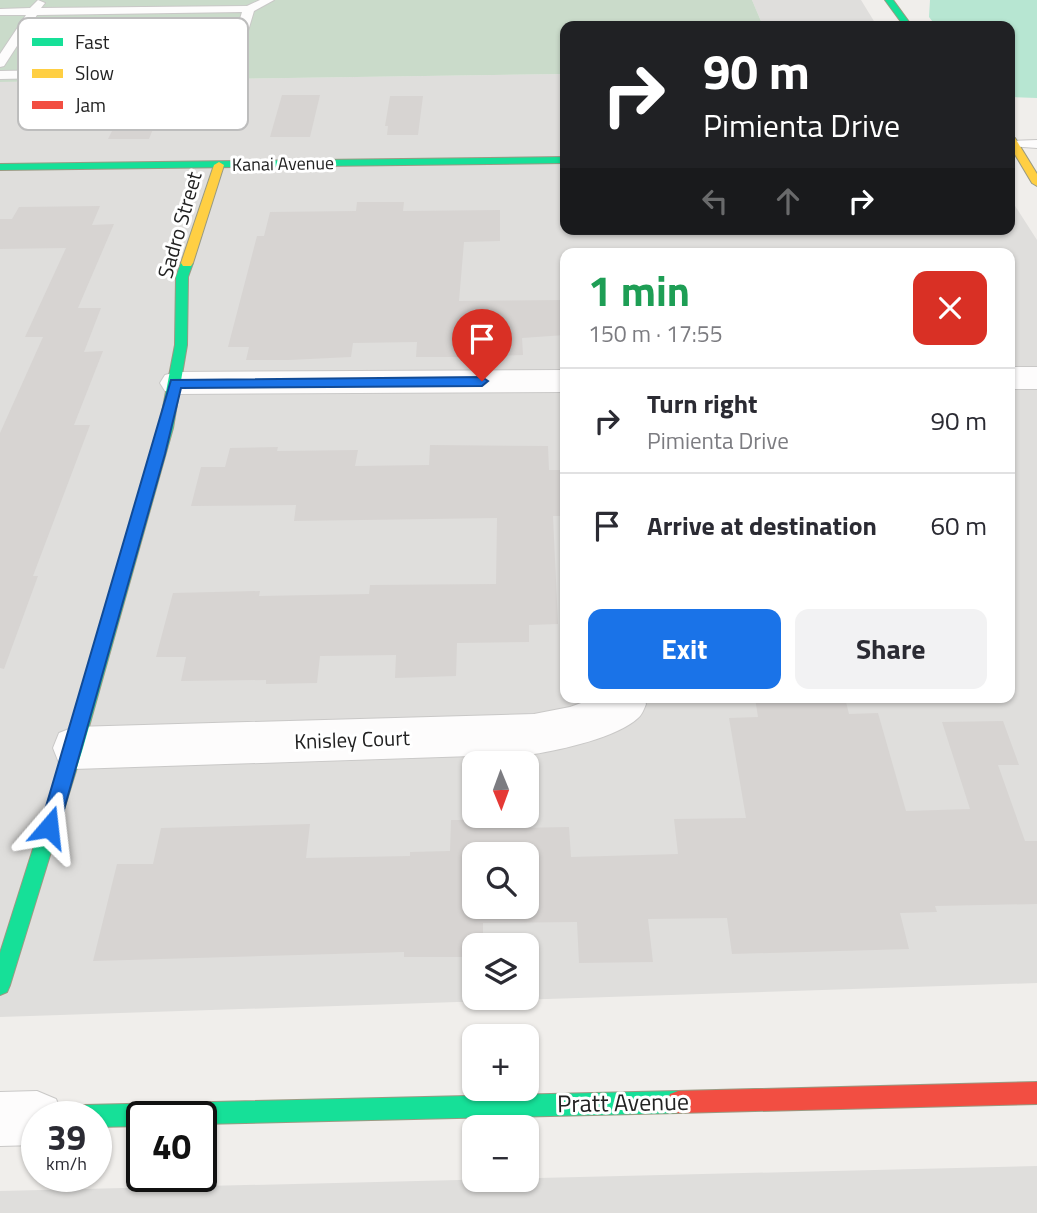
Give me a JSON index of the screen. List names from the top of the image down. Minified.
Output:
{"streets":{"street":["Kanai Avenue","Sadro Street","Knisley Court","Pratt Avenue"]},"crossings":[["Kanai Avenue","Sadro Street"],["Sadro Street","Knisley Court"]],"legend":["Fast","Slow","Jam"],"north":"bottom","page":{"turn":["90 m","Pimienta Drive"],"heading":["1 min","150 m · 17:55"],"list":[{"name":"Turn right","note":"Pimienta Drive","value":"90 m"},{"name":"Arrive at destination","value":"60 m"}],"buttons":["Exit","Share"],"map_buttons":["+","−"],"speed":"39 km/h","limit":"40"}}
